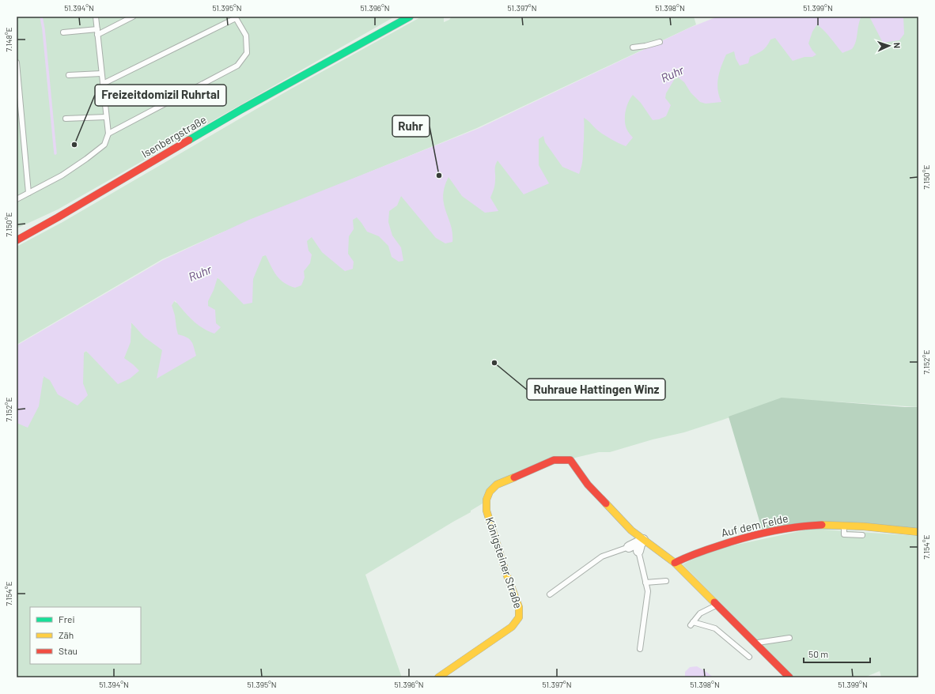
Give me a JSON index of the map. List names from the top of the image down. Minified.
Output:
{"streets":{"street":["Isenbergstraße","Auf dem Felde","Königsteiner Straße"]},"crossings":[["Auf dem Felde","Königsteiner Straße"]],"water":["Ruhr"],"places":["Freizeitdomizil Ruhrtal","Ruhr","Ruhraue Hattingen Winz"],"legend":["Frei","Zäh","Stau"],"scale_bar":"50 m","north":"right","coordinates":["51.394°N","51.395°N","51.396°N","51.397°N","51.398°N","51.399°N","7.148°E","7.150°E","7.152°E","7.154°E"]}
